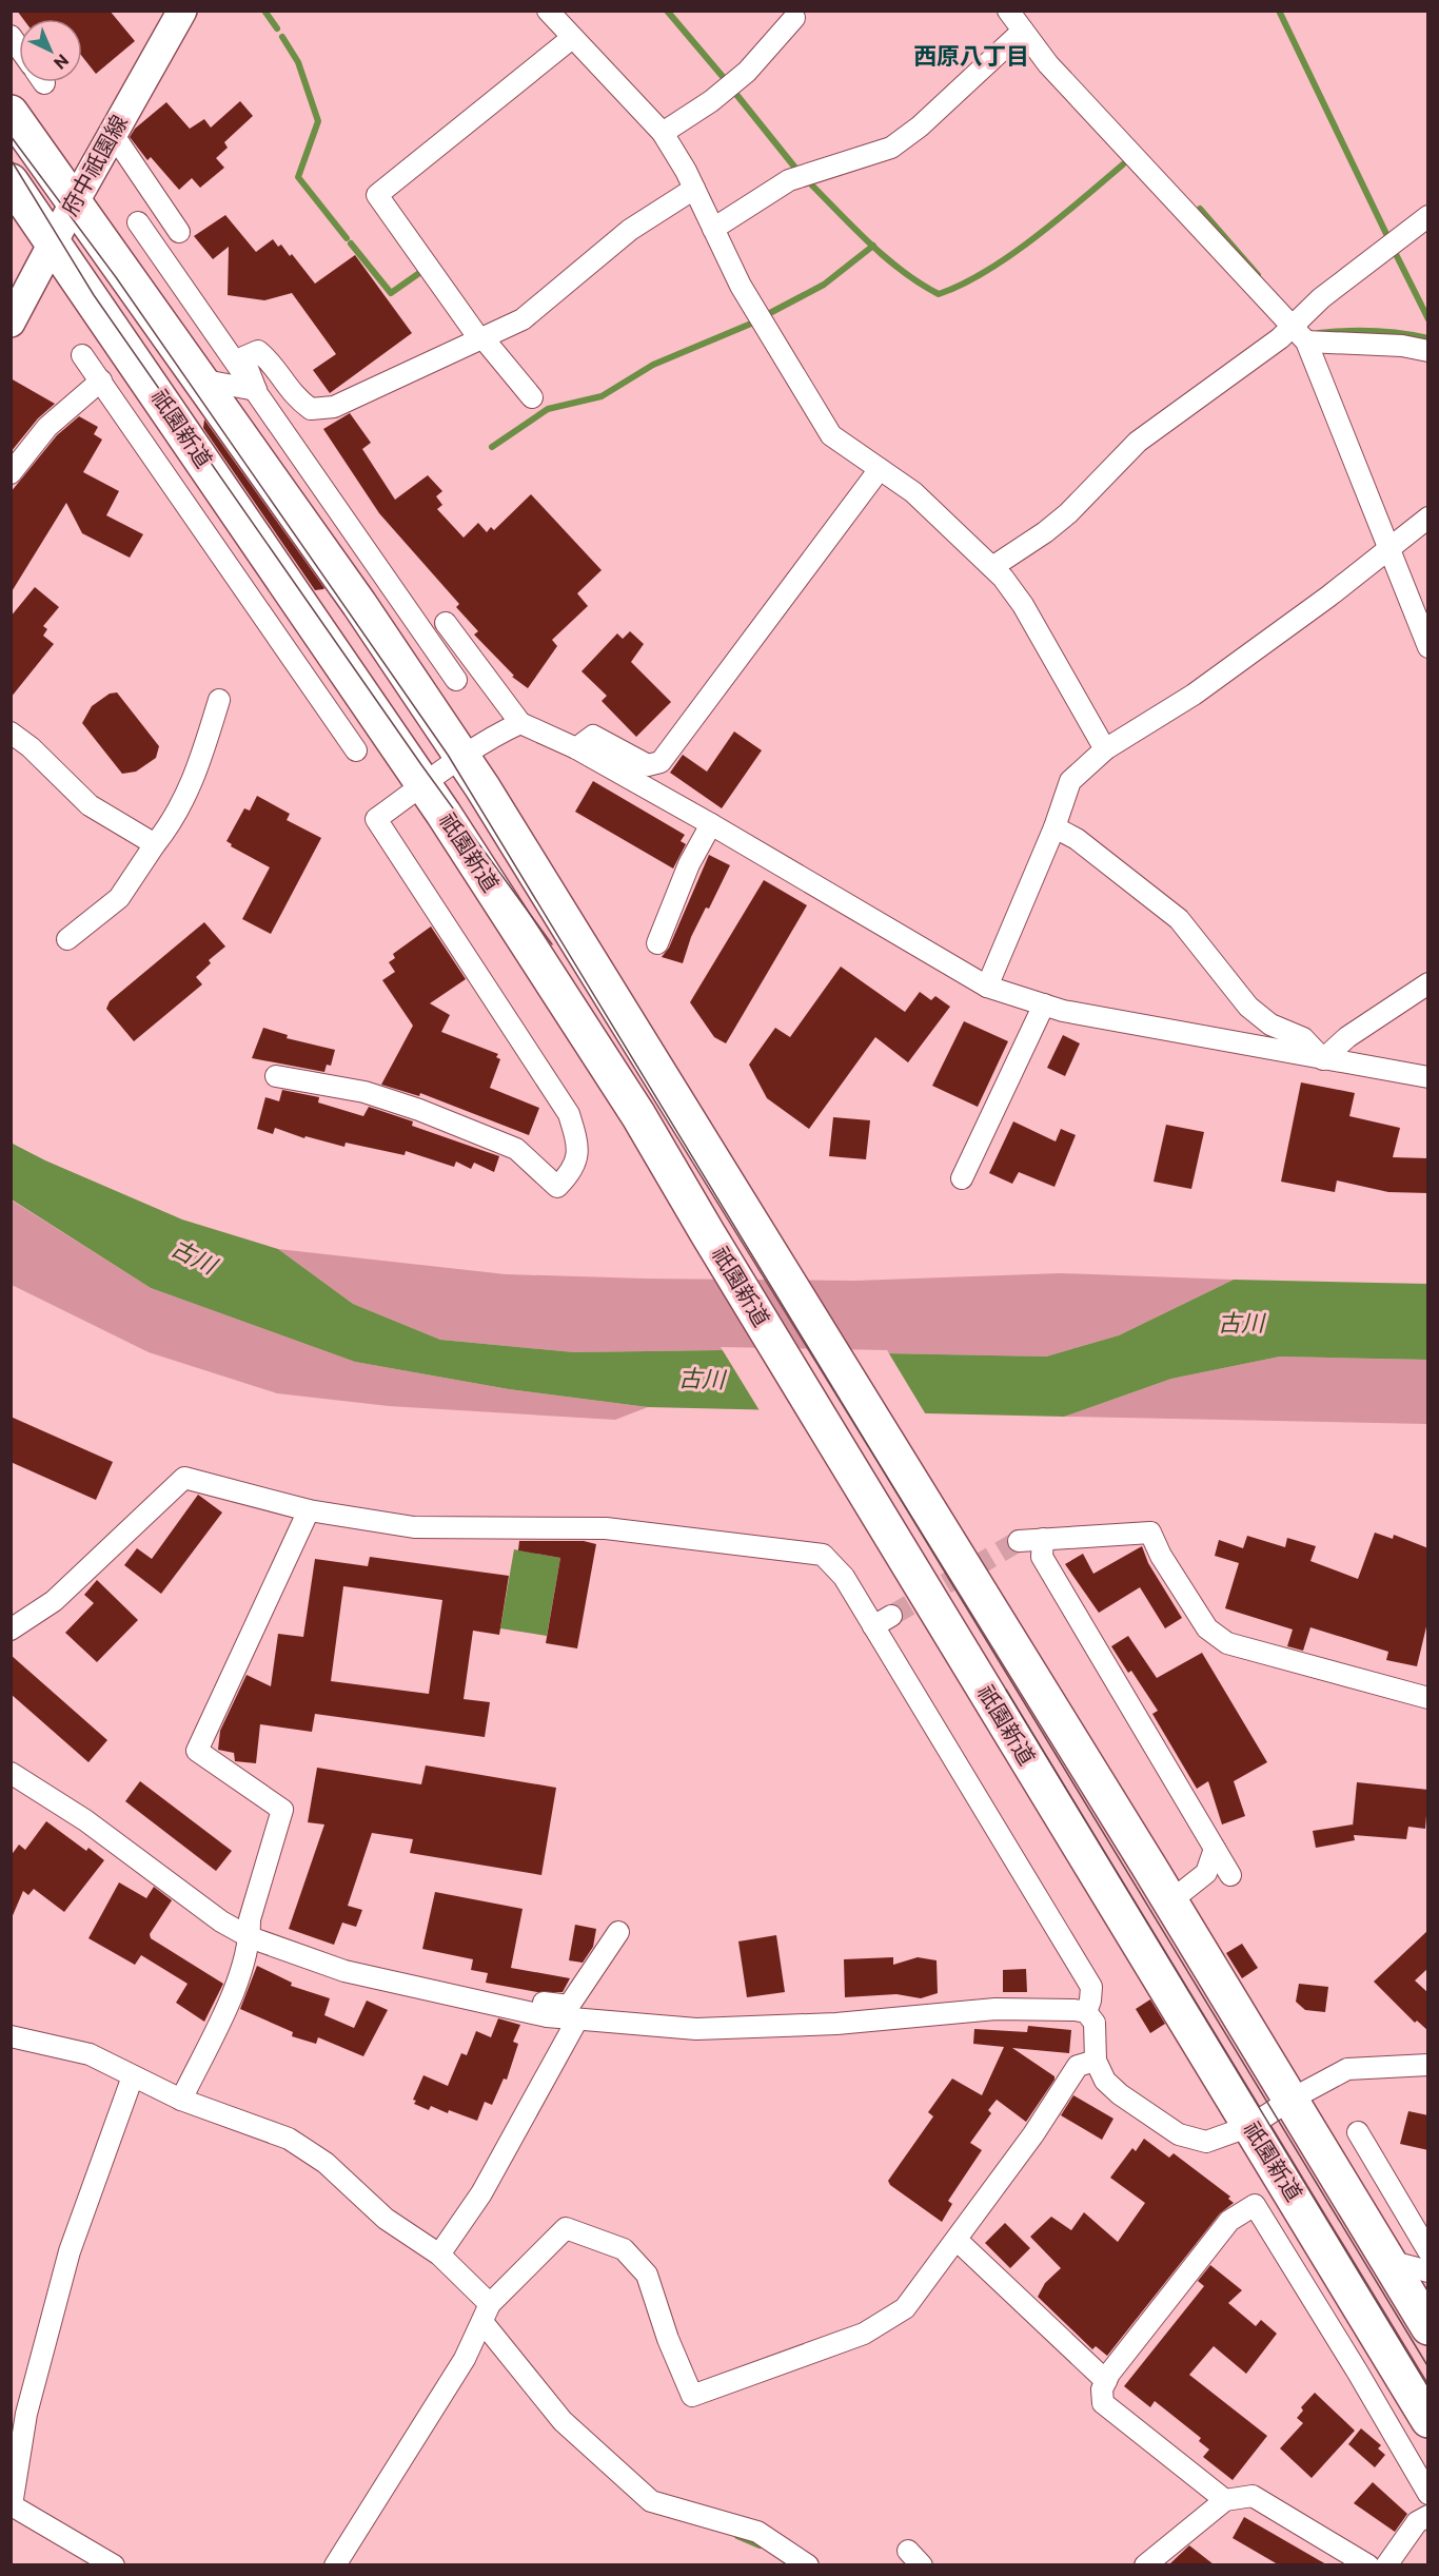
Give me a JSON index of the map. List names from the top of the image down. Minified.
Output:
{"streets":{"highway":["祇園新道"],"main road":["府中祇園線"]},"crossings":[["府中祇園線","祇園新道"]],"districts":["西原八丁目"],"water":["古川"],"north":"bottom right"}
